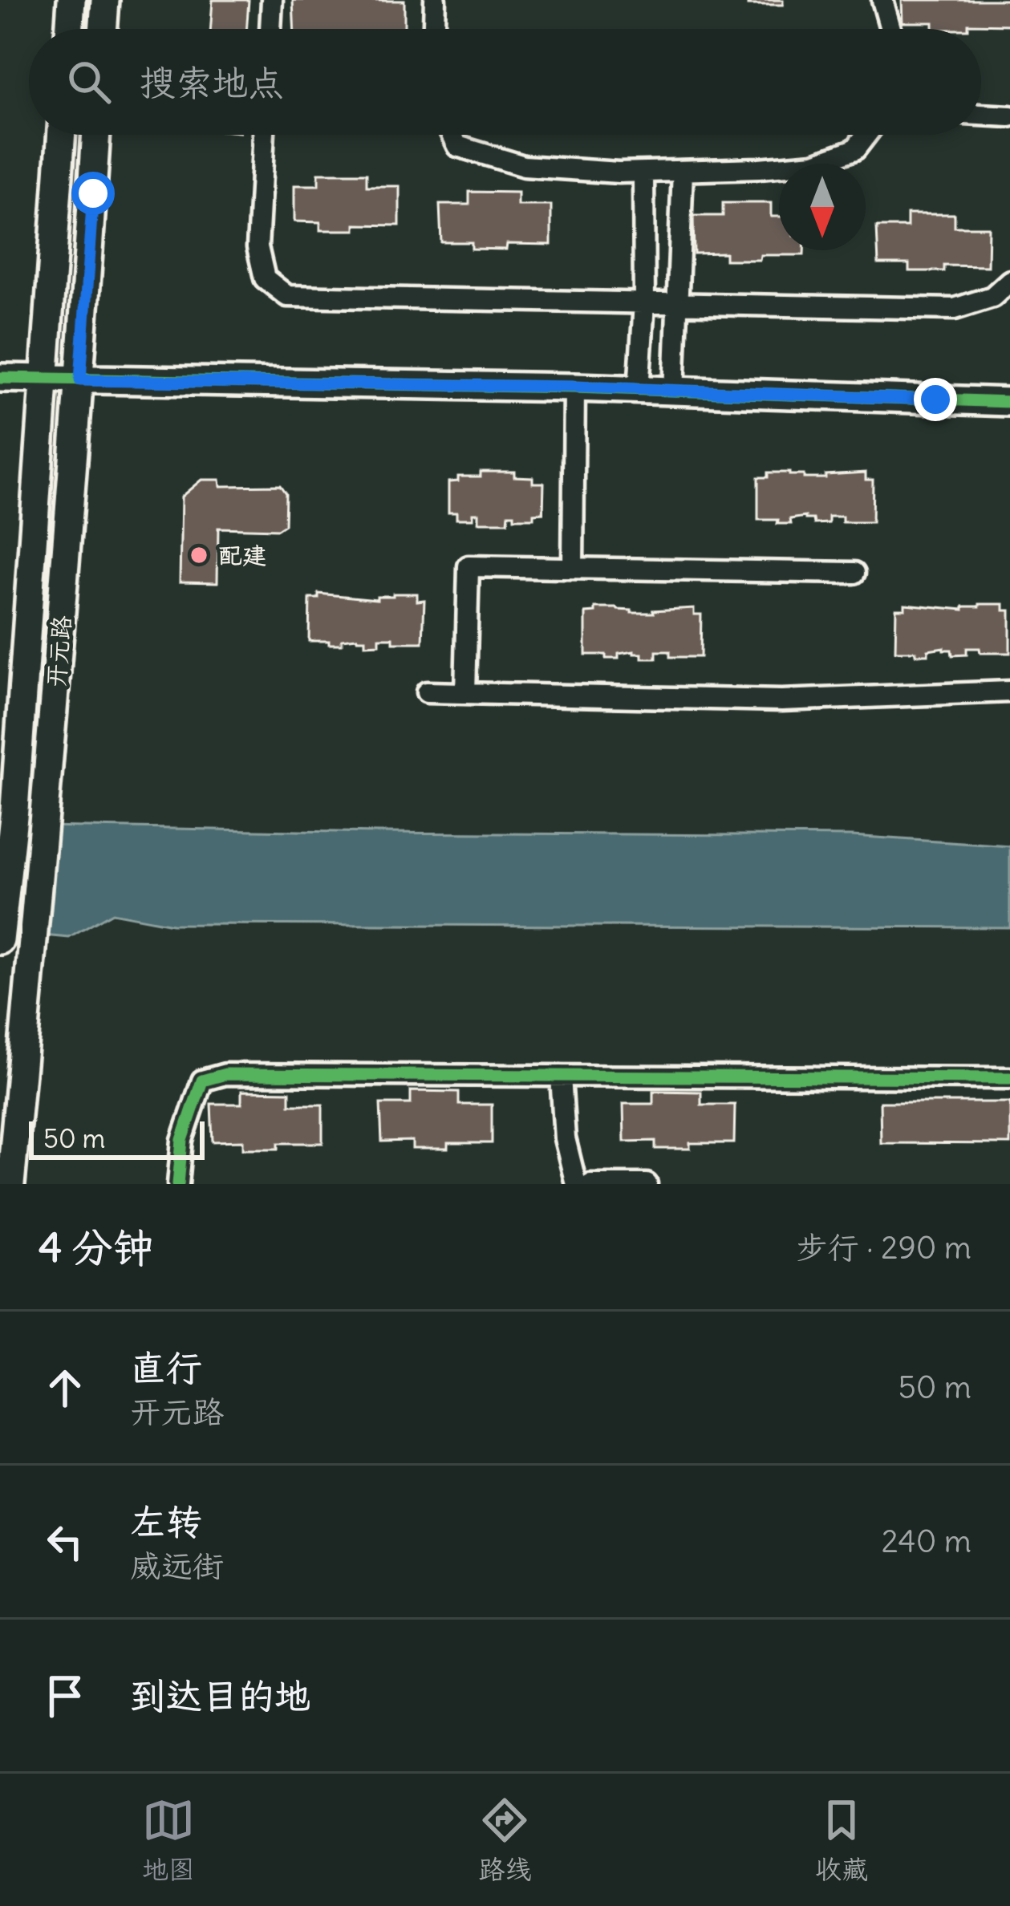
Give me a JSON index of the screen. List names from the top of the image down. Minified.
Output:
{"streets":{"main road":["开元路"]},"places":["配建"],"scale_bar":"50 m","north":"bottom","page":{"search":"搜索地点","scale":"50 m","heading":["4 分钟","步行 · 290 m"],"list":[["直行","开元路","50 m"],["左转","威远街","240 m"],"到达目的地"],"nav":["地图","路线","收藏"]}}
